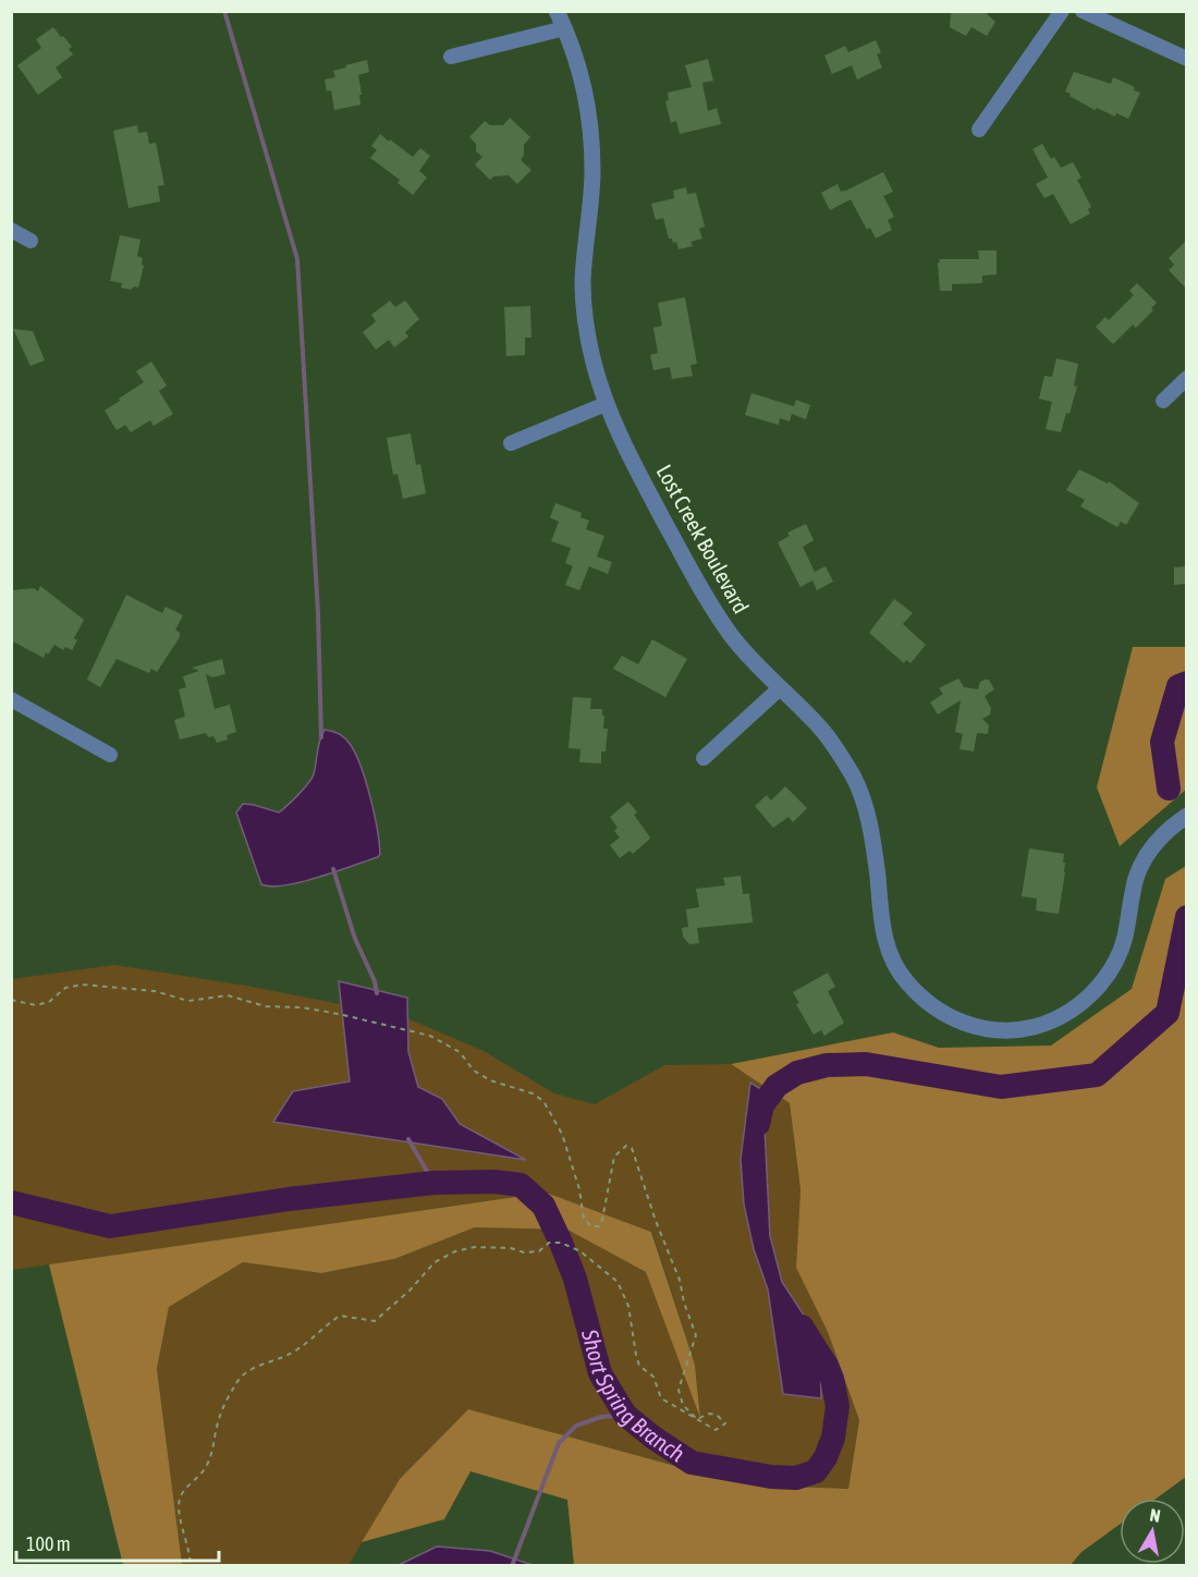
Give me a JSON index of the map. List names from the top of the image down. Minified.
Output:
{"streets":{"street":["Lost Creek Boulevard"]},"water":["Short Spring Branch"],"scale_bar":"100 m","north":"top"}
